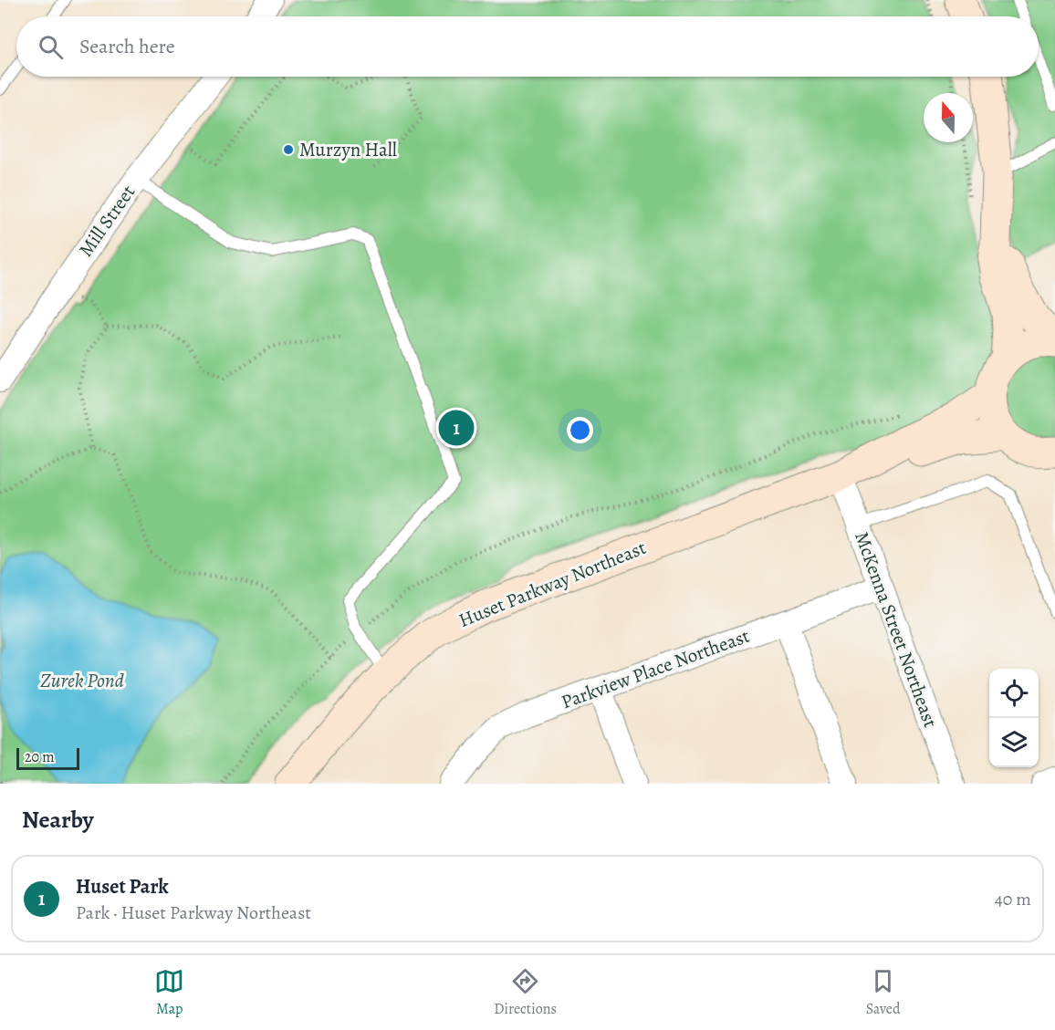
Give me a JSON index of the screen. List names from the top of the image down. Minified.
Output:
{"streets":{"street":["Mill Street","Huset Parkway Northeast","McKenna Street Northeast","Parkview Place Northeast"]},"crossings":[["Huset Parkway Northeast","McKenna Street Northeast"],["McKenna Street Northeast","Parkview Place Northeast"]],"water":["Zurek Pond"],"places":["Murzyn Hall"],"scale_bar":"20 m","north":"top","page":{"search":"Search here","pins":"1","scale":"20 m","heading":"Nearby","list":[{"mark":"1","name":"Huset Park","note":"Park · Huset Parkway Northeast","value":"40 m"}],"nav":["Map","Directions","Saved"]}}
